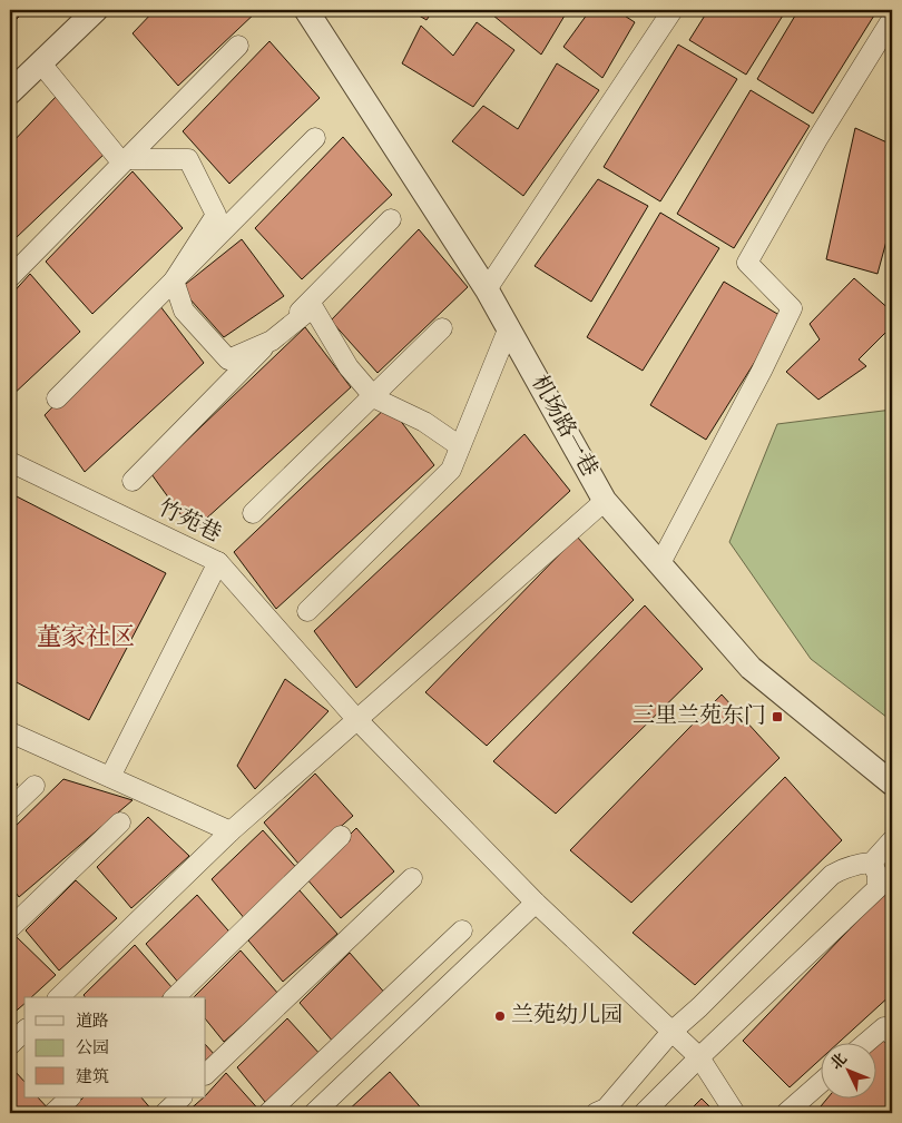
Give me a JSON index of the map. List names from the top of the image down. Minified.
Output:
{"streets":{"street":["机场路一巷","竹苑巷"]},"districts":["董家社区"],"places":{"transit":["三里兰苑东门"],"other":["兰苑幼儿园"]},"legend":["道路","公园","建筑"],"north":"top left"}
